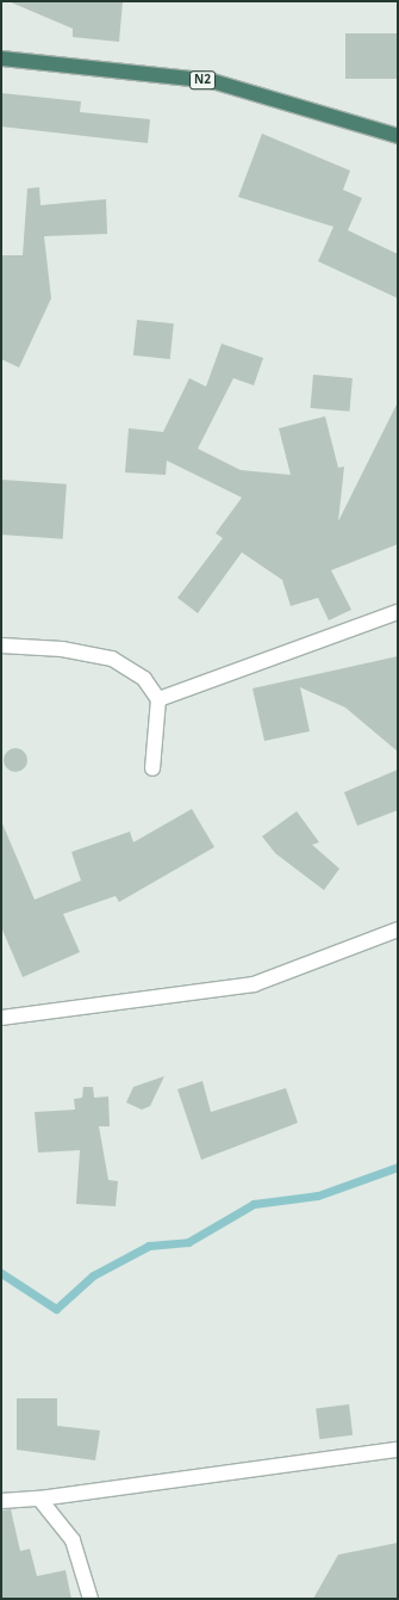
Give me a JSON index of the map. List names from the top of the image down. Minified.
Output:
{"streets":{"highway":["N2"]}}
